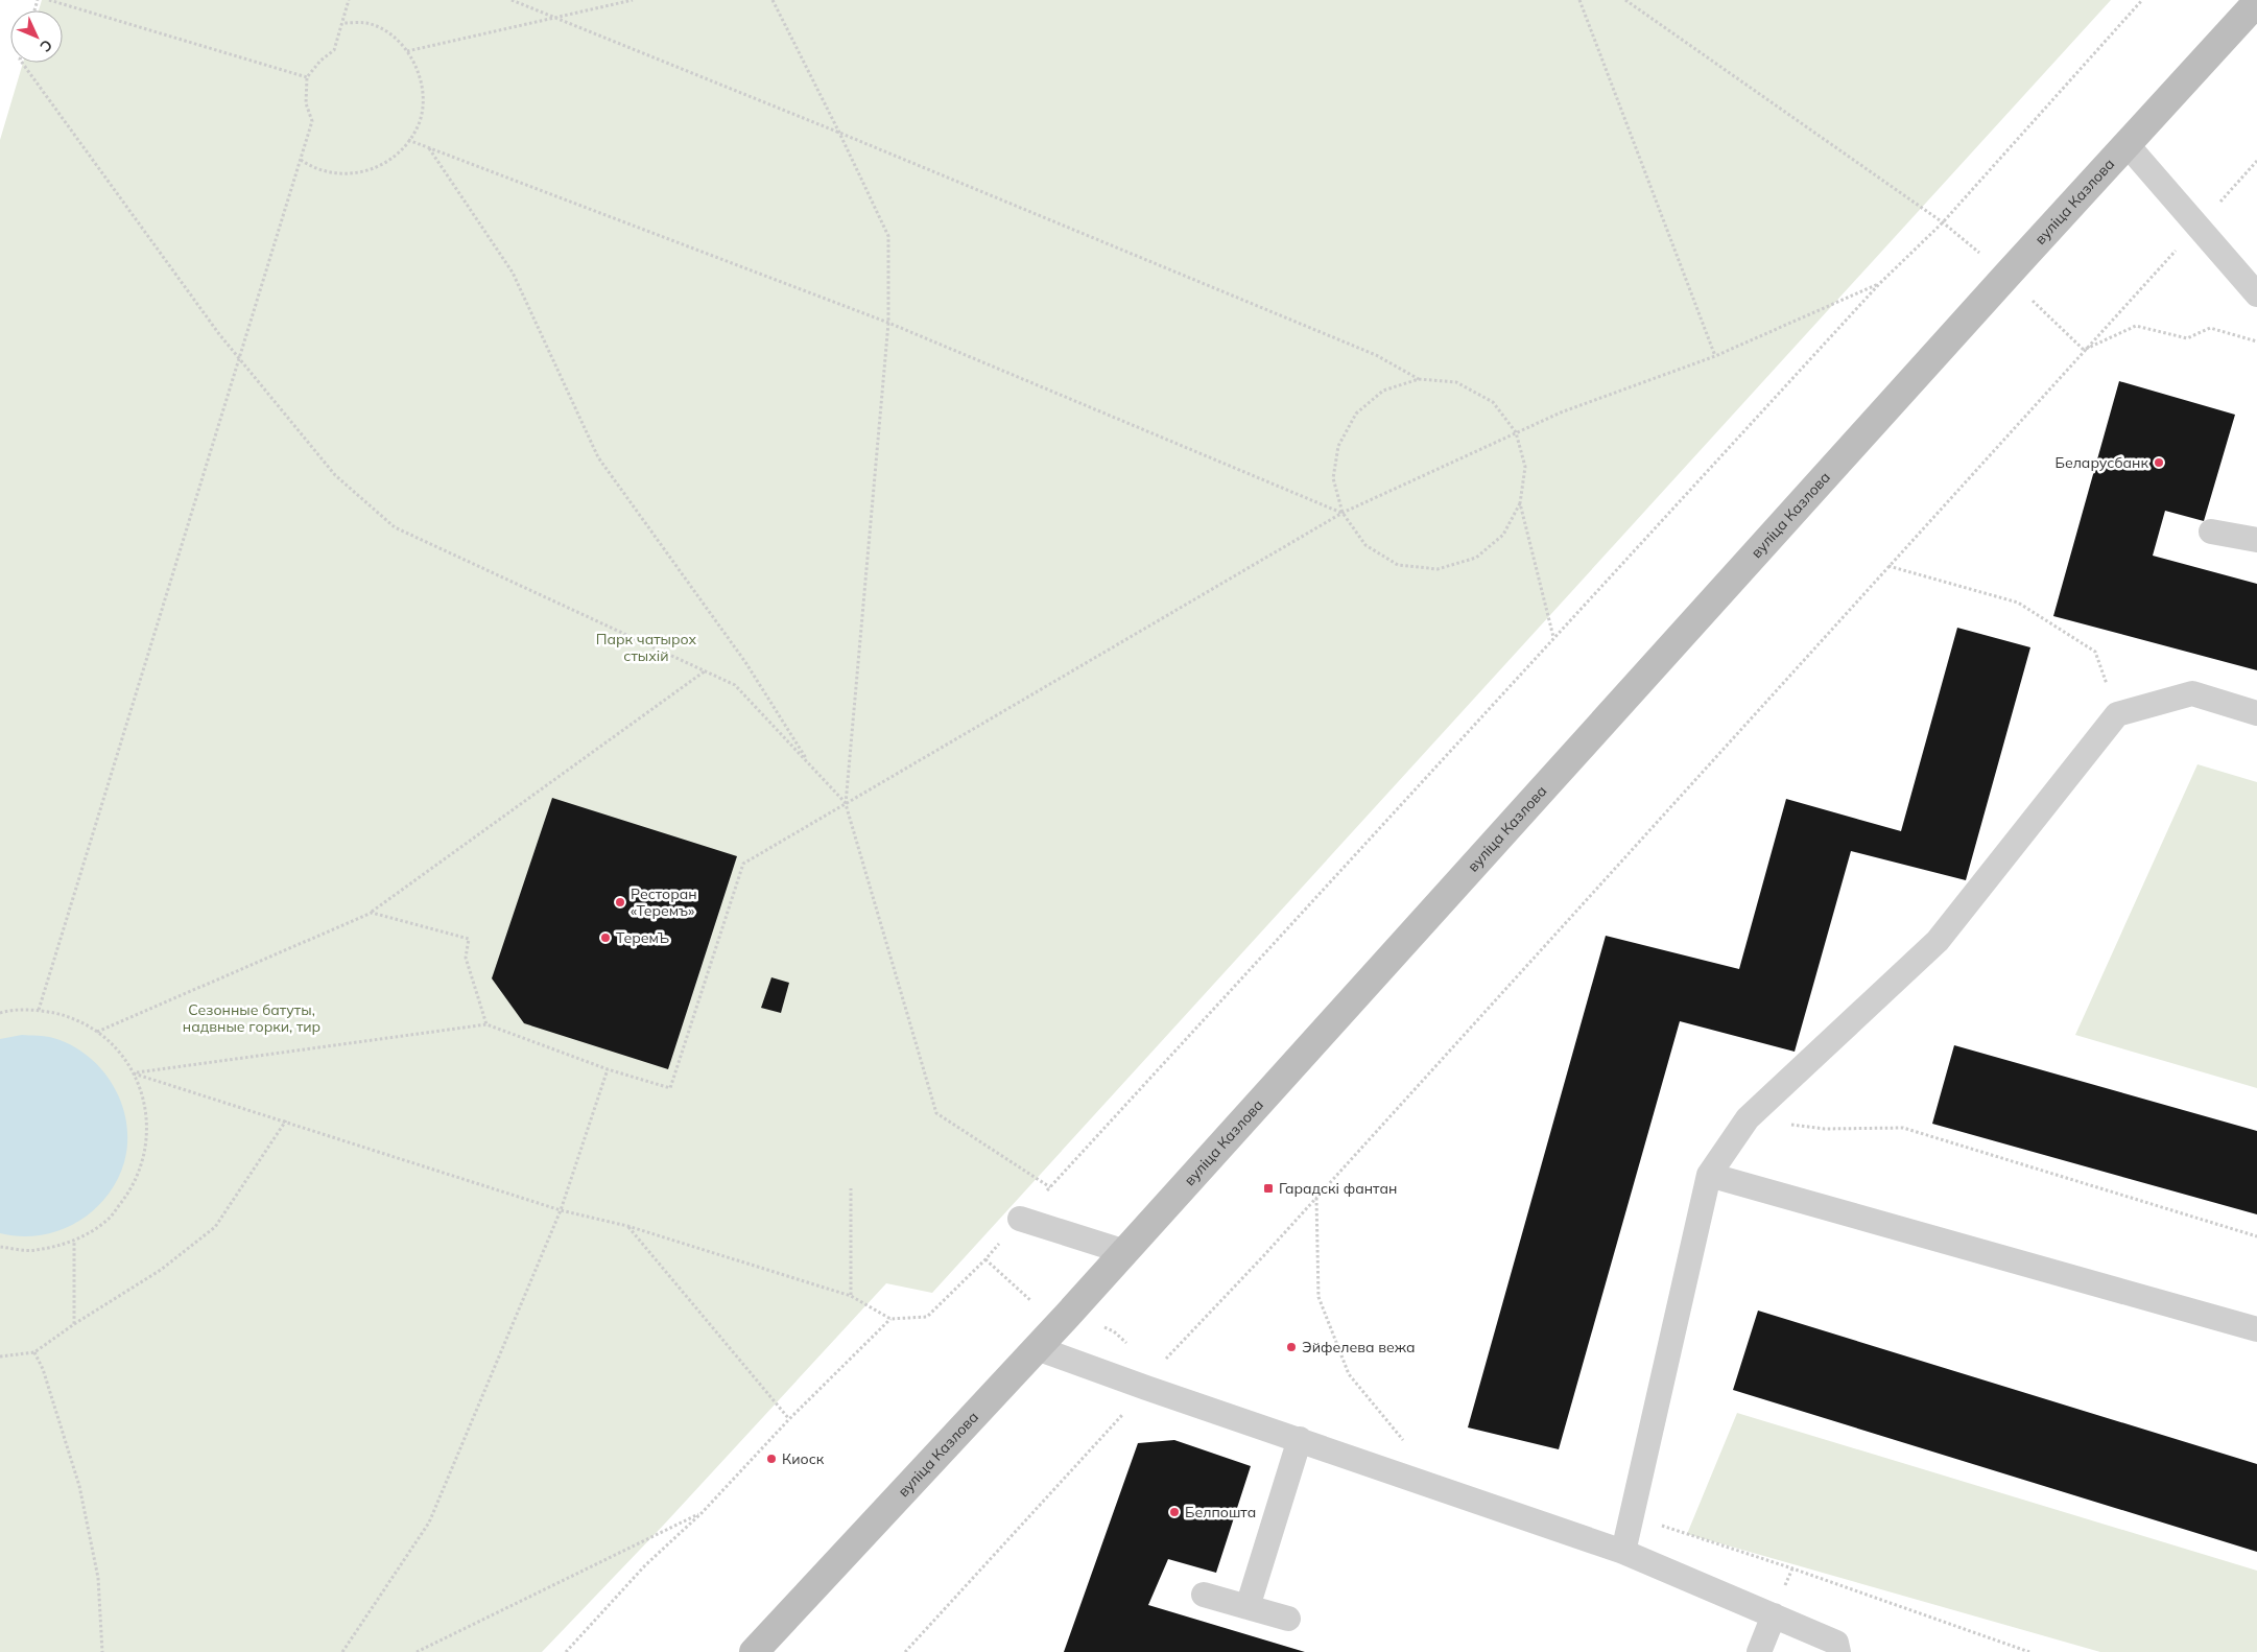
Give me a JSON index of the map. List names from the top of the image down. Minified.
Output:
{"streets":{"main road":["вуліца Казлова"]},"parks":["Парк чатырох стыхій","Сезонные батуты, надвные горки, тир"],"places":{"other":["Беларусбанк","Ресторан «Теремъ»","ТеремЪ","Эйфелева вежа","Киоск","Белпошта"],"transit":["Гарадскі фантан"]},"north":"bottom right"}
